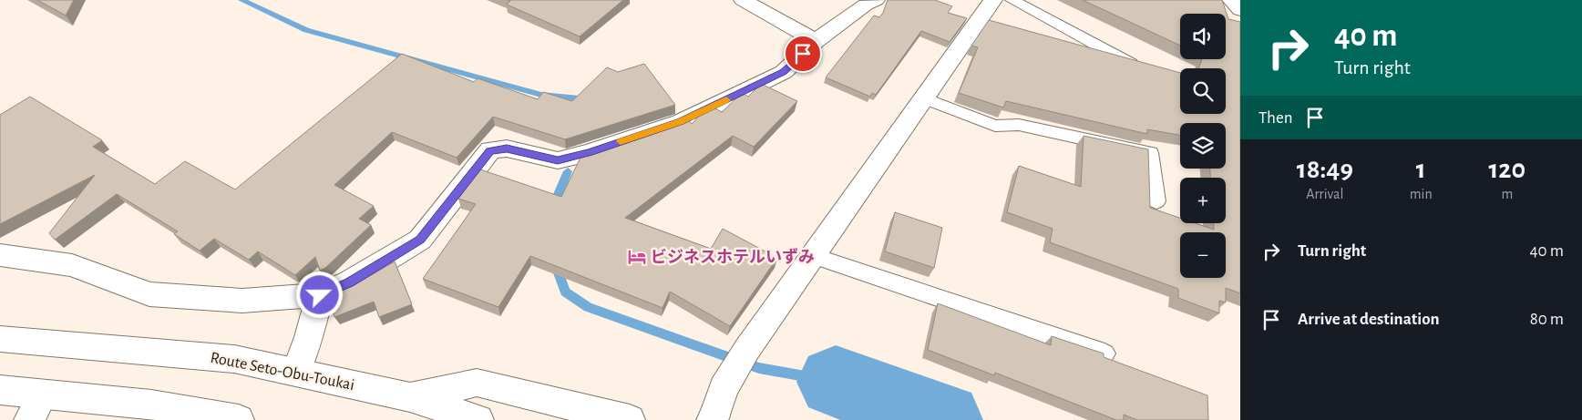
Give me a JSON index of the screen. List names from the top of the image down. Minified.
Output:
{"streets":{"street":["Route Seto-Obu-Toukai"]},"places":{"hotel":["ビジネスホテルいずみ"]},"page":{"turn":["40 m","Turn right"],"map_buttons":["+","−"],"then":"Then","eta":["18:49","Arrival","1","min","120","m"],"list":[{"name":"Turn right","value":"40 m"},{"name":"Arrive at destination","value":"80 m"}]}}
